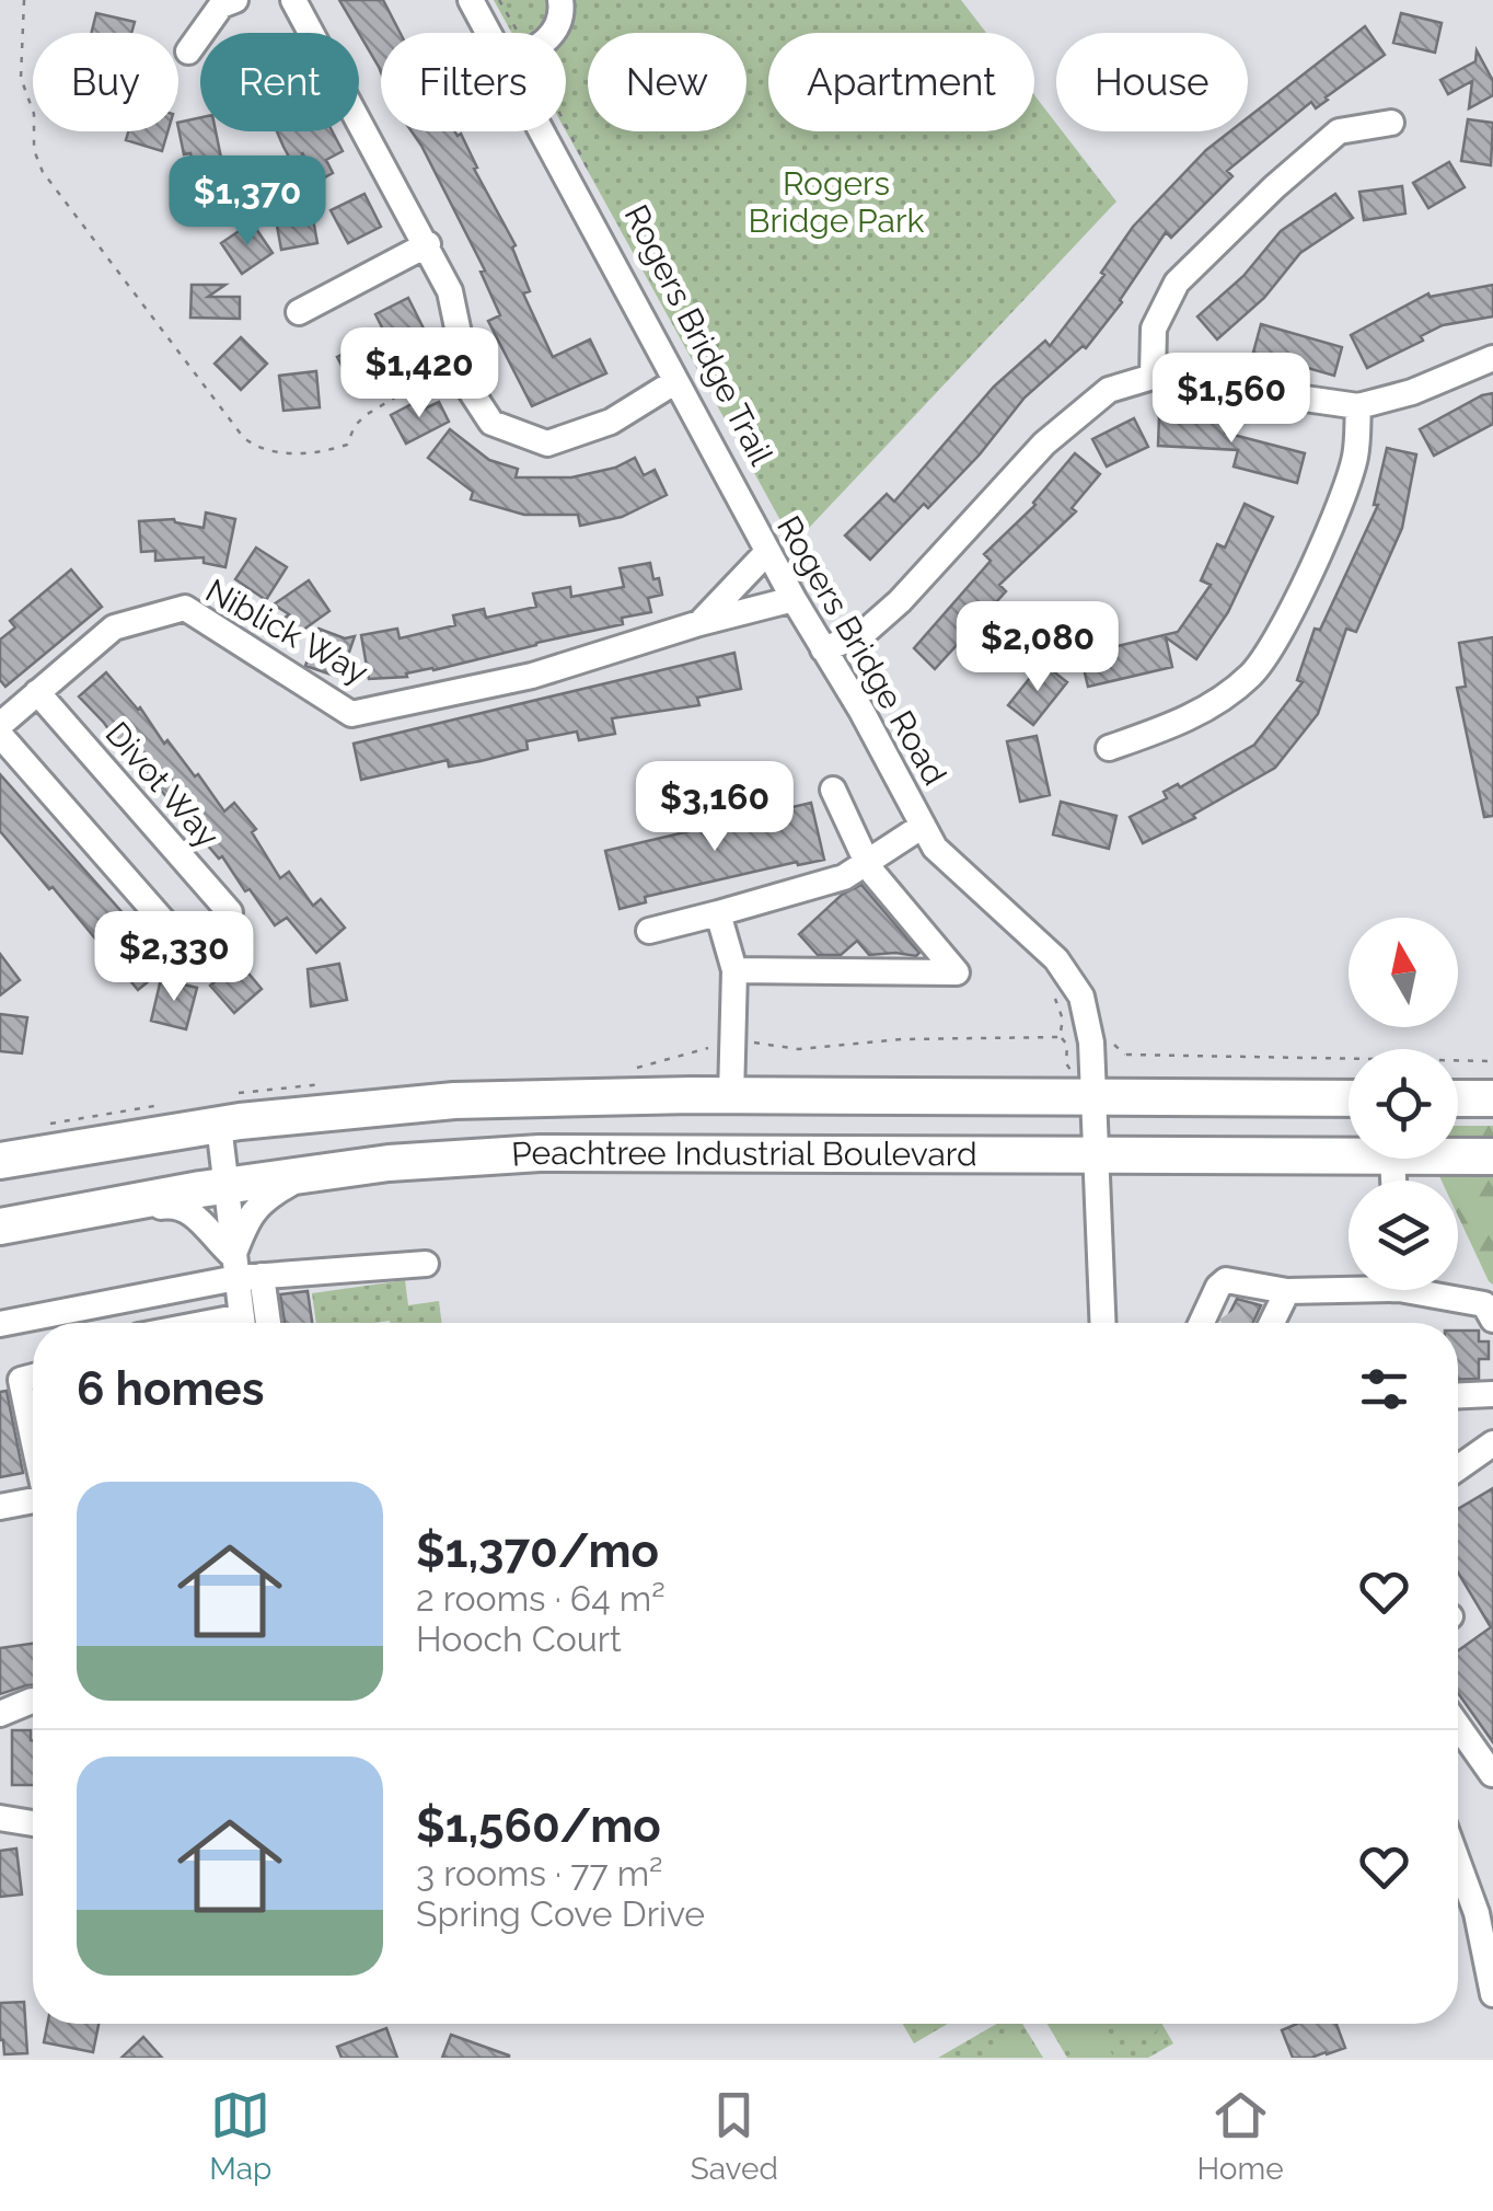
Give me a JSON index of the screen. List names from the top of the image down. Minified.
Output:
{"streets":{"highway":["Peachtree Industrial Boulevard"],"street":["Niblick Way","Rogers Bridge Road","Divot Way"],"path":["Rogers Bridge Trail"]},"crossings":[["Niblick Way","Rogers Bridge Road"],["Niblick Way","Divot Way"],["Rogers Bridge Road","Peachtree Industrial Boulevard"]],"parks":["Rogers Bridge Park"],"north":"top","page":{"chip":["Buy","Rent","Filters","New","Apartment","House"],"price":["$1,370","$1,420","$1,560","$2,080","$3,160","$2,330"],"heading":"6 homes","list":[{"name":"$1,370/mo","note":"2 rooms · 64 m² · Hooch Court"},{"name":"$1,560/mo","note":"3 rooms · 77 m² · Spring Cove Drive"}],"tabs":["Map","Saved","Home"]}}
